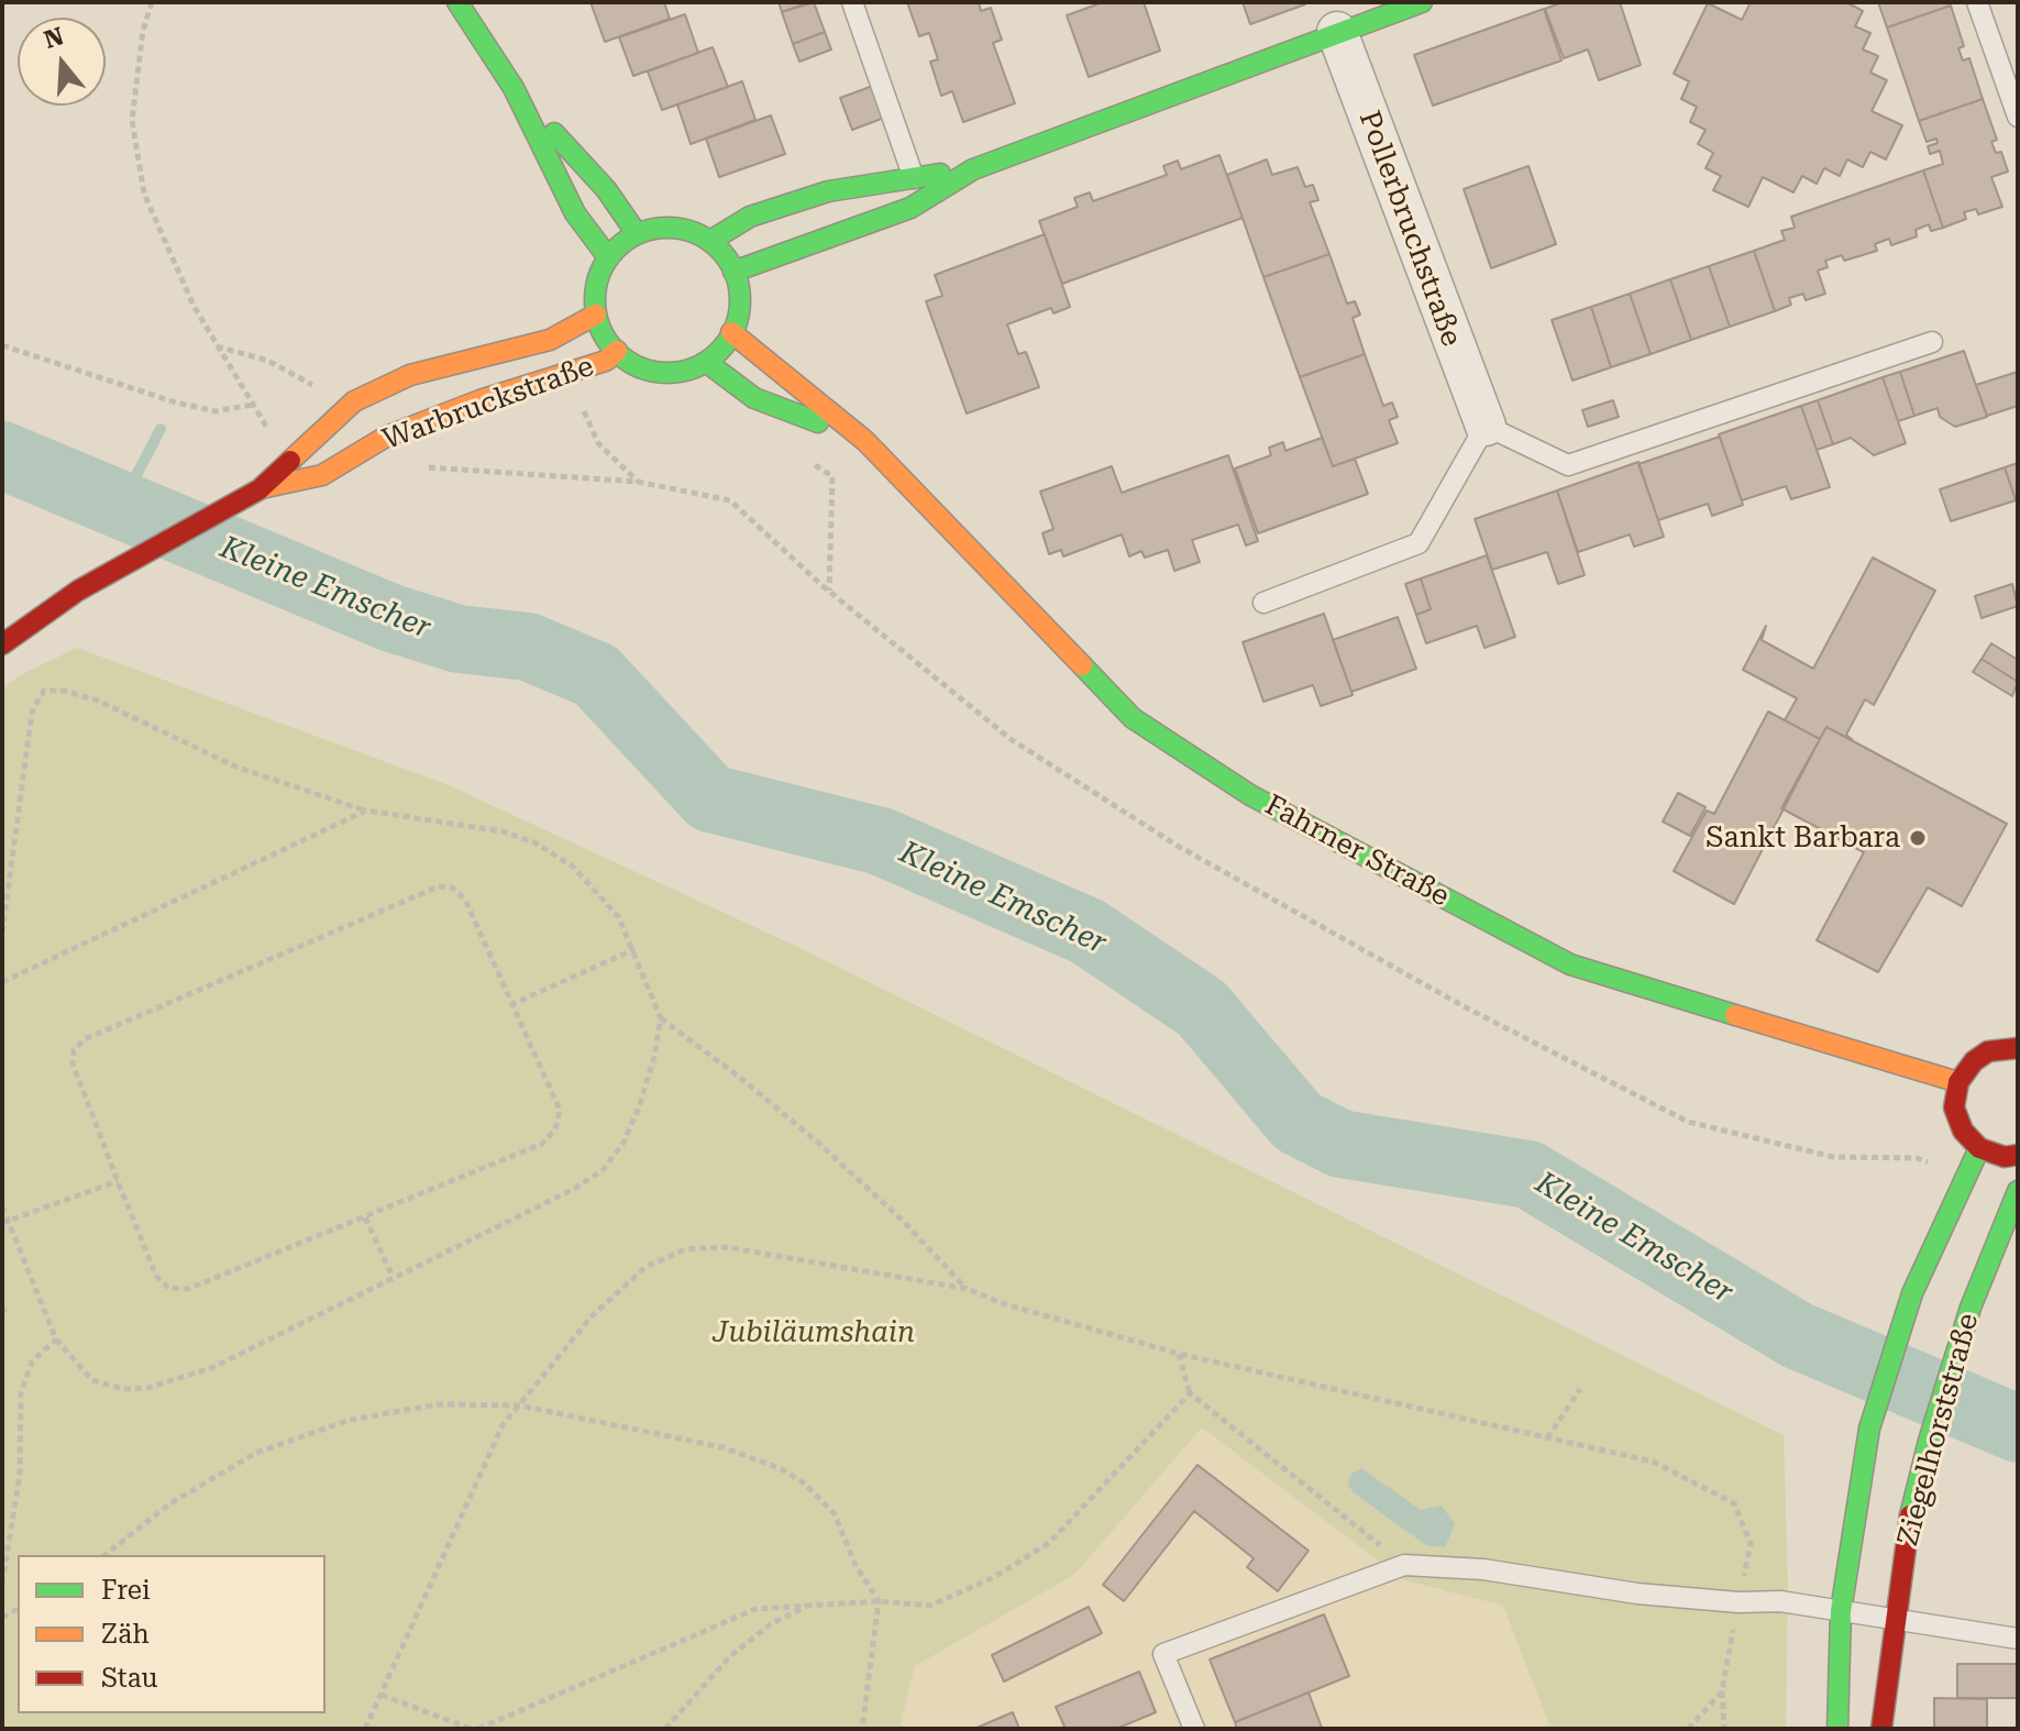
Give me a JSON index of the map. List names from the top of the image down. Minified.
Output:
{"streets":{"street":["Pollerbruchstraße","Warbruckstraße","Fahrner Straße","Ziegelhorststraße"]},"crossings":[["Warbruckstraße","Fahrner Straße"]],"water":["Kleine Emscher"],"parks":["Jubiläumshain"],"places":["Sankt Barbara"],"legend":["Frei","Zäh","Stau"],"north":"top"}
